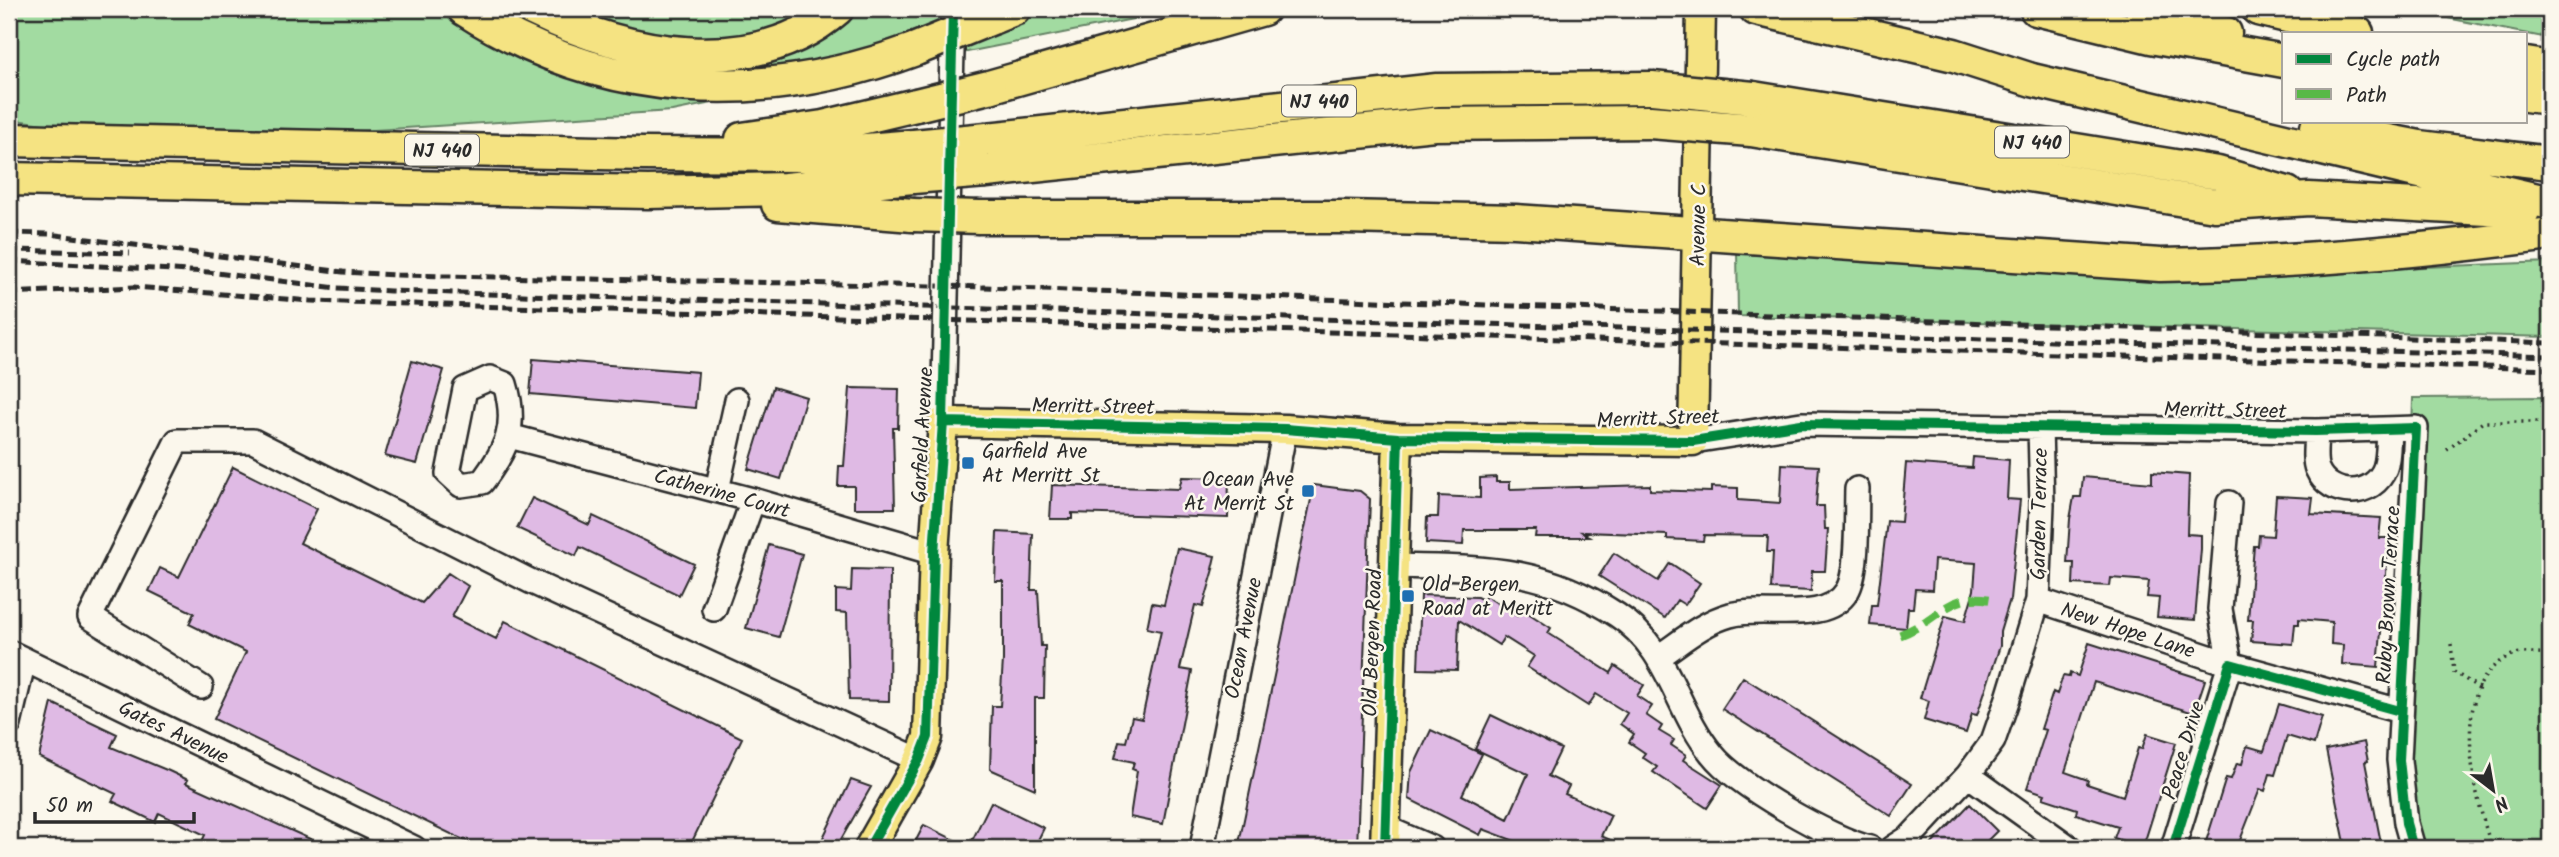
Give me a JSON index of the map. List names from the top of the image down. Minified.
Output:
{"streets":{"highway":["NJ 440"],"main road":["Avenue C","Merritt Street","Garfield Avenue","Old Bergen Road"],"street":["Catherine Court","Garden Terrace","Ruby Brown Terrace","New Hope Lane","Ocean Avenue","Gates Avenue","Peace Drive"]},"crossings":[["Avenue C","Merritt Street"],["Merritt Street","Garfield Avenue"],["Merritt Street","Garden Terrace"],["Merritt Street","Ruby Brown Terrace"],["Merritt Street","Ocean Avenue"],["Merritt Street","Old Bergen Road"],["Garfield Avenue","Catherine Court"],["Garden Terrace","New Hope Lane"],["Ruby Brown Terrace","New Hope Lane"],["New Hope Lane","Peace Drive"]],"places":{"transit":["Garfield Ave At Merritt St","Ocean Ave At Merrit St","Old Bergen Road at Meritt"]},"legend":["Cycle path","Path"],"scale_bar":"50 m","north":"bottom right"}
